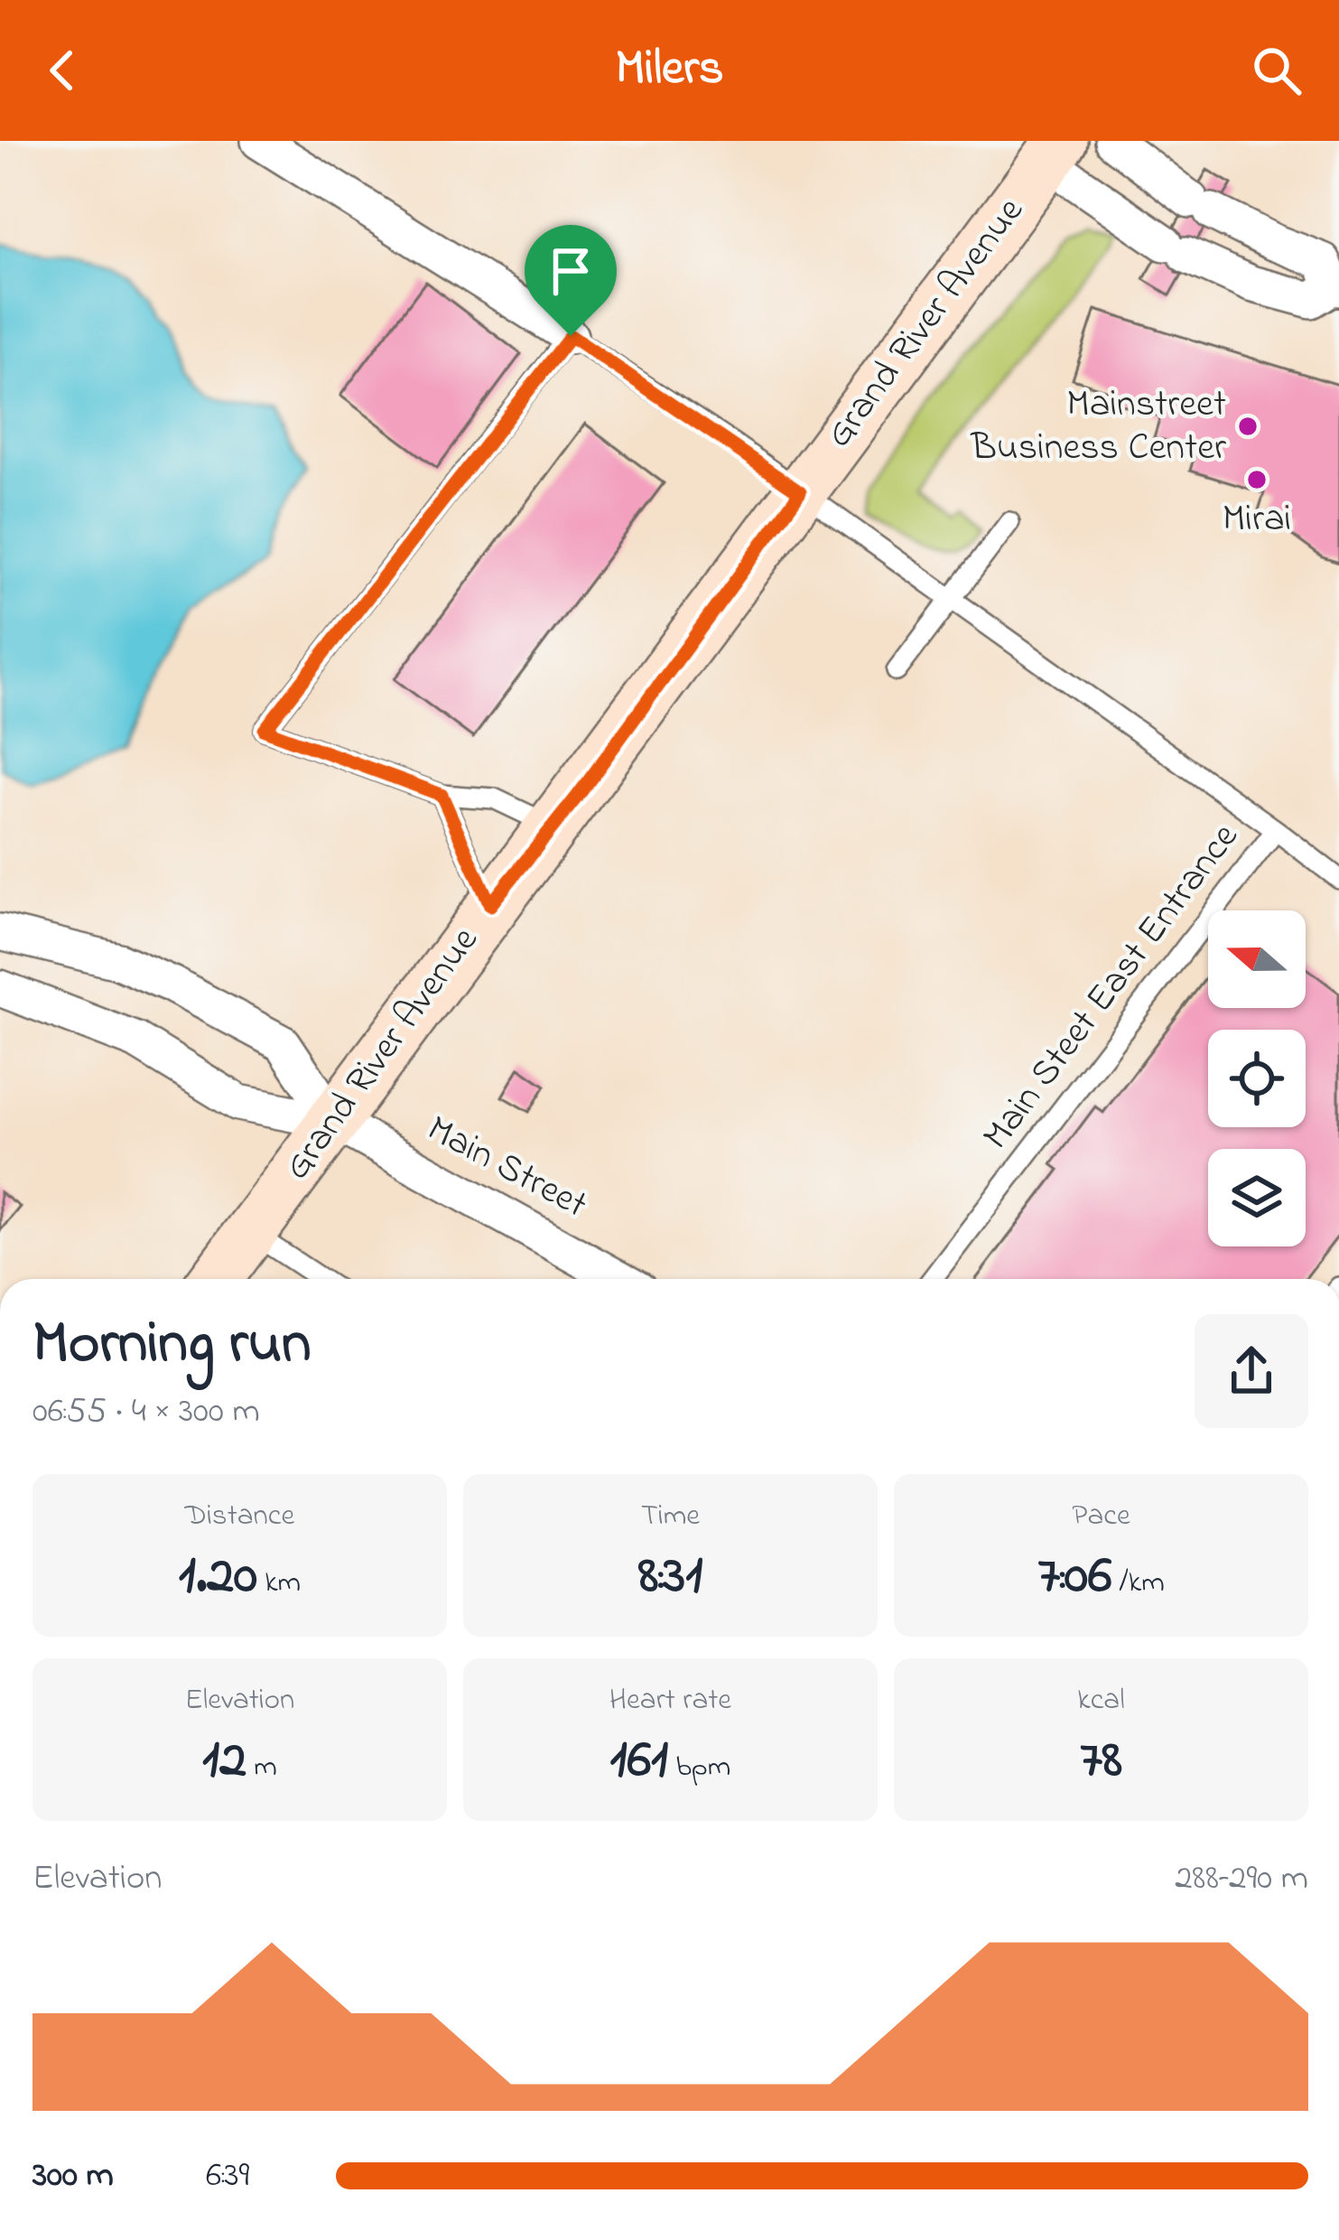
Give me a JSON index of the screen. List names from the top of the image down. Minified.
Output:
{"streets":{"main road":["Grand River Avenue"],"street":["Main Street"],"lane":["Main Steet East Entrance"]},"crossings":[["Grand River Avenue","Main Steet East Entrance"],["Grand River Avenue","Main Street"]],"places":["Mainstreet Business Center","Mirai"],"north":"left","page":{"header":"Milers","heading":["Morning run","06:55 · 4 × 300 m"],"stats":[["Distance","1.20 km"],["Time","8:31"],["Pace","7:06 /km"],["Elevation","12 m"],["Heart rate","161 bpm"],["kcal","78"]],"chart":["Elevation","288–290 m"],"list":[{"name":"300 m","note":"6:39"}]}}
